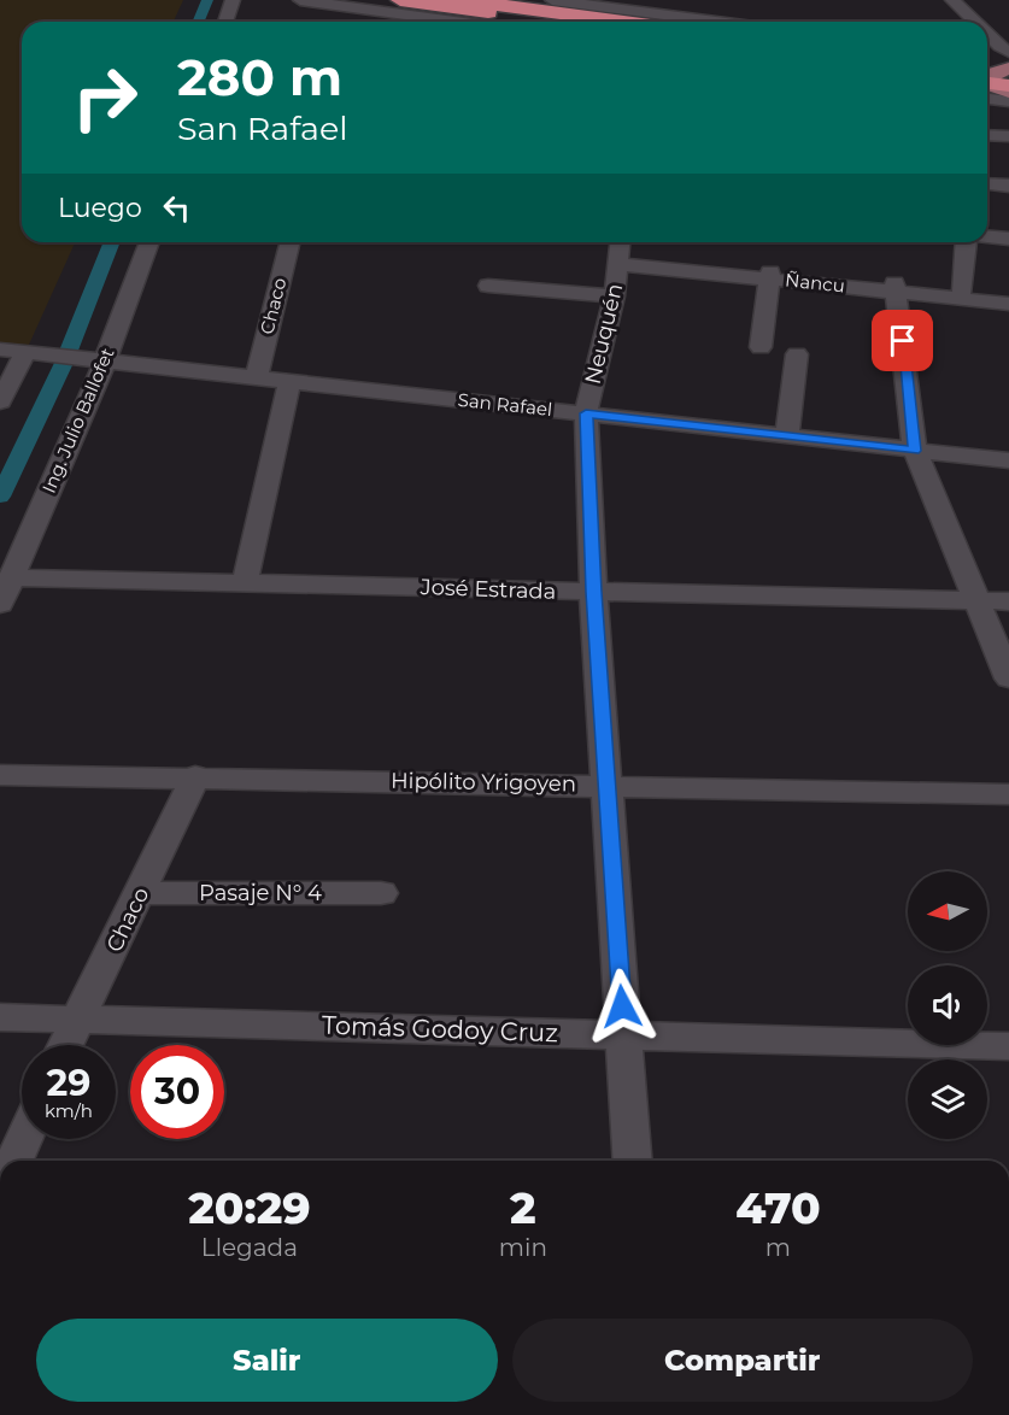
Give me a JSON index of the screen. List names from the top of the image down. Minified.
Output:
{"streets":{"street":["Ñancu","Chaco","Neuquén","San Rafael","Ing. Julio Ballofet","José Estrada","Hipólito Yrigoyen","Pasaje N° 4","Tomás Godoy Cruz"]},"crossings":[["Ñancu","Neuquén"],["Chaco","San Rafael"],["Chaco","Hipólito Yrigoyen"],["Chaco","Pasaje N° 4"],["Chaco","Tomás Godoy Cruz"],["Neuquén","San Rafael"],["Neuquén","José Estrada"],["Neuquén","Hipólito Yrigoyen"],["Neuquén","Tomás Godoy Cruz"],["San Rafael","Ing. Julio Ballofet"],["Ing. Julio Ballofet","José Estrada"]],"north":"left","page":{"turn":["280 m","San Rafael"],"then":"Luego","speed":"29 km/h","limit":"30","eta":["20:29","Llegada","2","min","470","m"],"buttons":["Salir","Compartir"]}}
